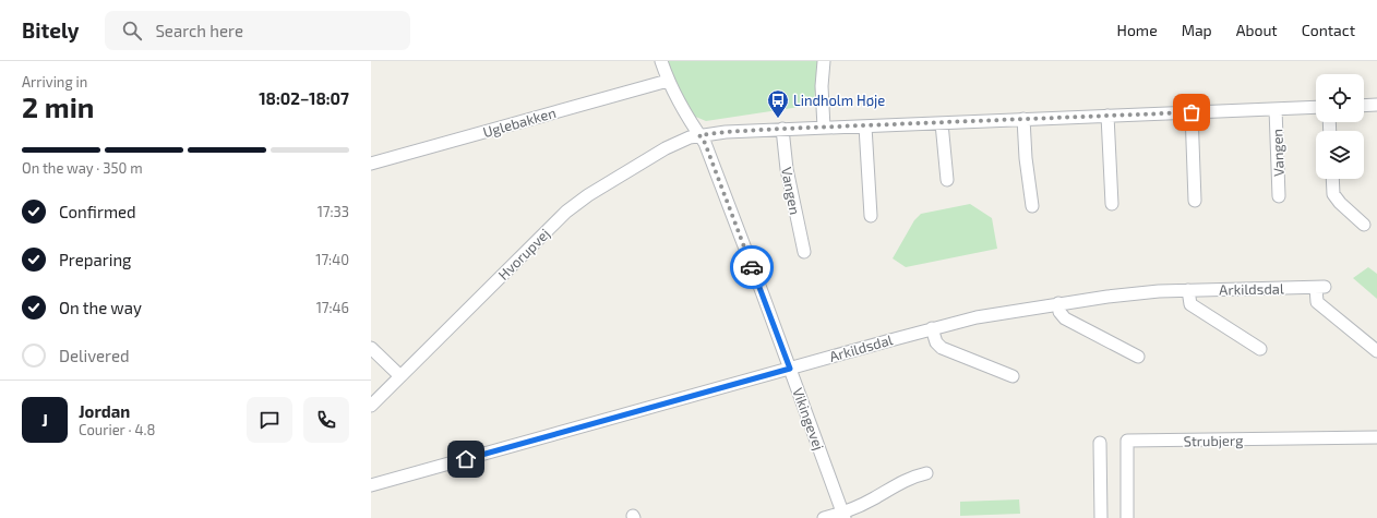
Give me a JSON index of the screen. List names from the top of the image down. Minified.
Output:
{"streets":{"street":["Uglebakken","Vangen","Hvorupvej","Arkildsdal","Vikingevej","Strubjerg"]},"crossings":[["Uglebakken","Vikingevej"],["Vangen","Hvorupvej"],["Vangen","Vikingevej"],["Hvorupvej","Vikingevej"],["Arkildsdal","Vikingevej"]],"places":{"bus stop":["Lindholm Høje"]},"page":{"header":"Bitely","search":"Search here","nav":["Home","Map","About","Contact"],"heading":["2 min","Arriving in","18:02–18:07"],"panel":["Jordan","Courier · 4.8"],"bar":"On the way · 350 m","list":[["Confirmed","17:33"],["Preparing","17:40"],["On the way","17:46"],"Delivered"],"round":"J"}}
